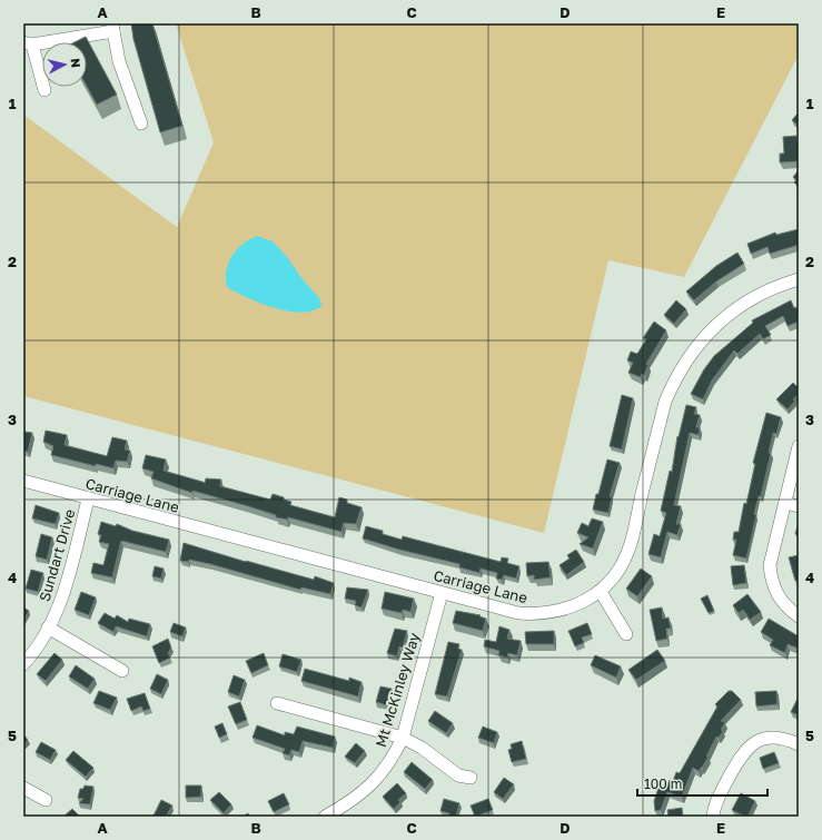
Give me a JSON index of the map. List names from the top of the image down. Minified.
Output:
{"streets":{"street":["Carriage Lane","Sundart Drive","Mt McKinley Way"]},"crossings":[["Carriage Lane","Sundart Drive"],["Carriage Lane","Mt McKinley Way"]],"scale_bar":"100 m","north":"right","grid":{"columns":["A","B","C","D","E"],"rows":["1","2","3","4","5"]}}
